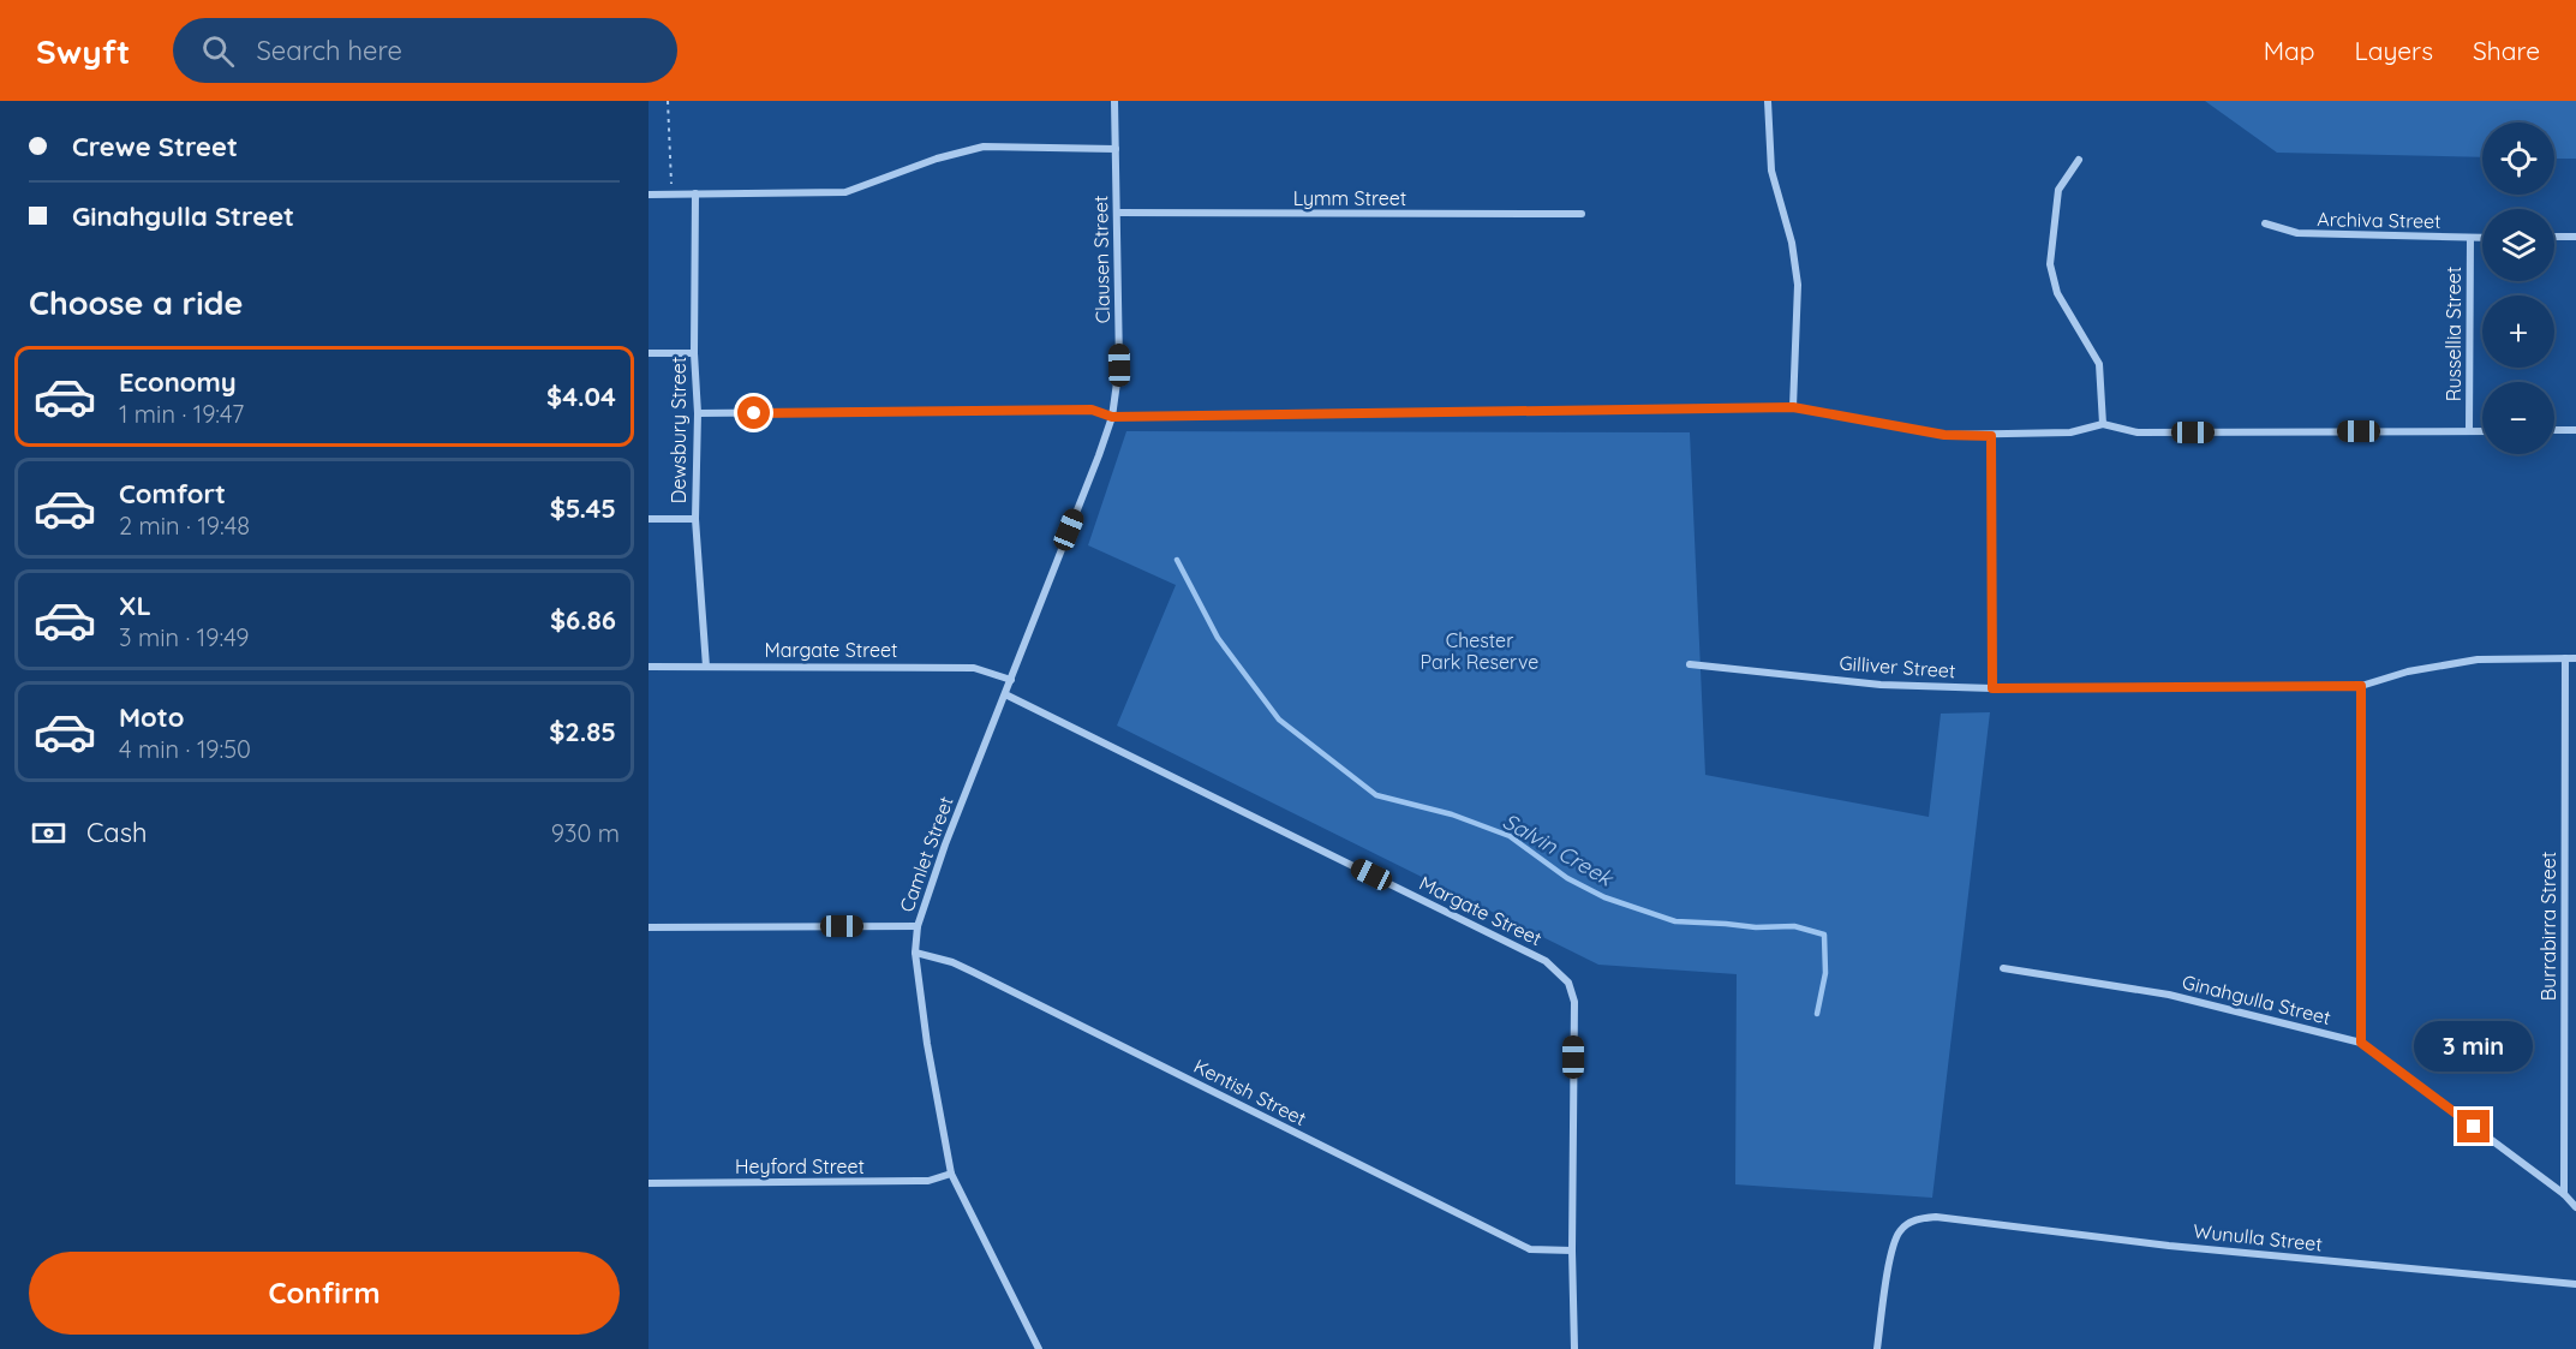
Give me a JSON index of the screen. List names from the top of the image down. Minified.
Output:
{"streets":{"street":["Lymm Street","Archiva Street","Clausen Street","Russellia Street","Dewsbury Street","Margate Street","Gilliver Street","Camlet Street","Burrabirra Street","Ginahgulla Street","Kentish Street","Heyford Street","Wunulla Street"]},"crossings":[["Lymm Street","Clausen Street"],["Archiva Street","Russellia Street"],["Clausen Street","Camlet Street"],["Dewsbury Street","Margate Street"],["Margate Street","Camlet Street"],["Margate Street","Kentish Street"],["Gilliver Street","Burrabirra Street"],["Camlet Street","Kentish Street"],["Camlet Street","Heyford Street"],["Burrabirra Street","Ginahgulla Street"]],"water":["Salvin Creek"],"parks":["Chester Park Reserve"],"page":{"header":"Swyft","search":"Search here","nav":["Map","Layers","Share"],"banner":["Crewe Street","Ginahgulla Street"],"map_buttons":["+","−"],"heading":"Choose a ride","list":[{"name":"Economy","note":"1 min · 19:47","value":"$4.04"},{"name":"Comfort","note":"2 min · 19:48","value":"$5.45"},{"name":"XL","note":"3 min · 19:49","value":"$6.86"},{"name":"Moto","note":"4 min · 19:50","value":"$2.85"}],"pay":["Cash","930 m"],"bubble":"3 min","buttons":"Confirm"}}
